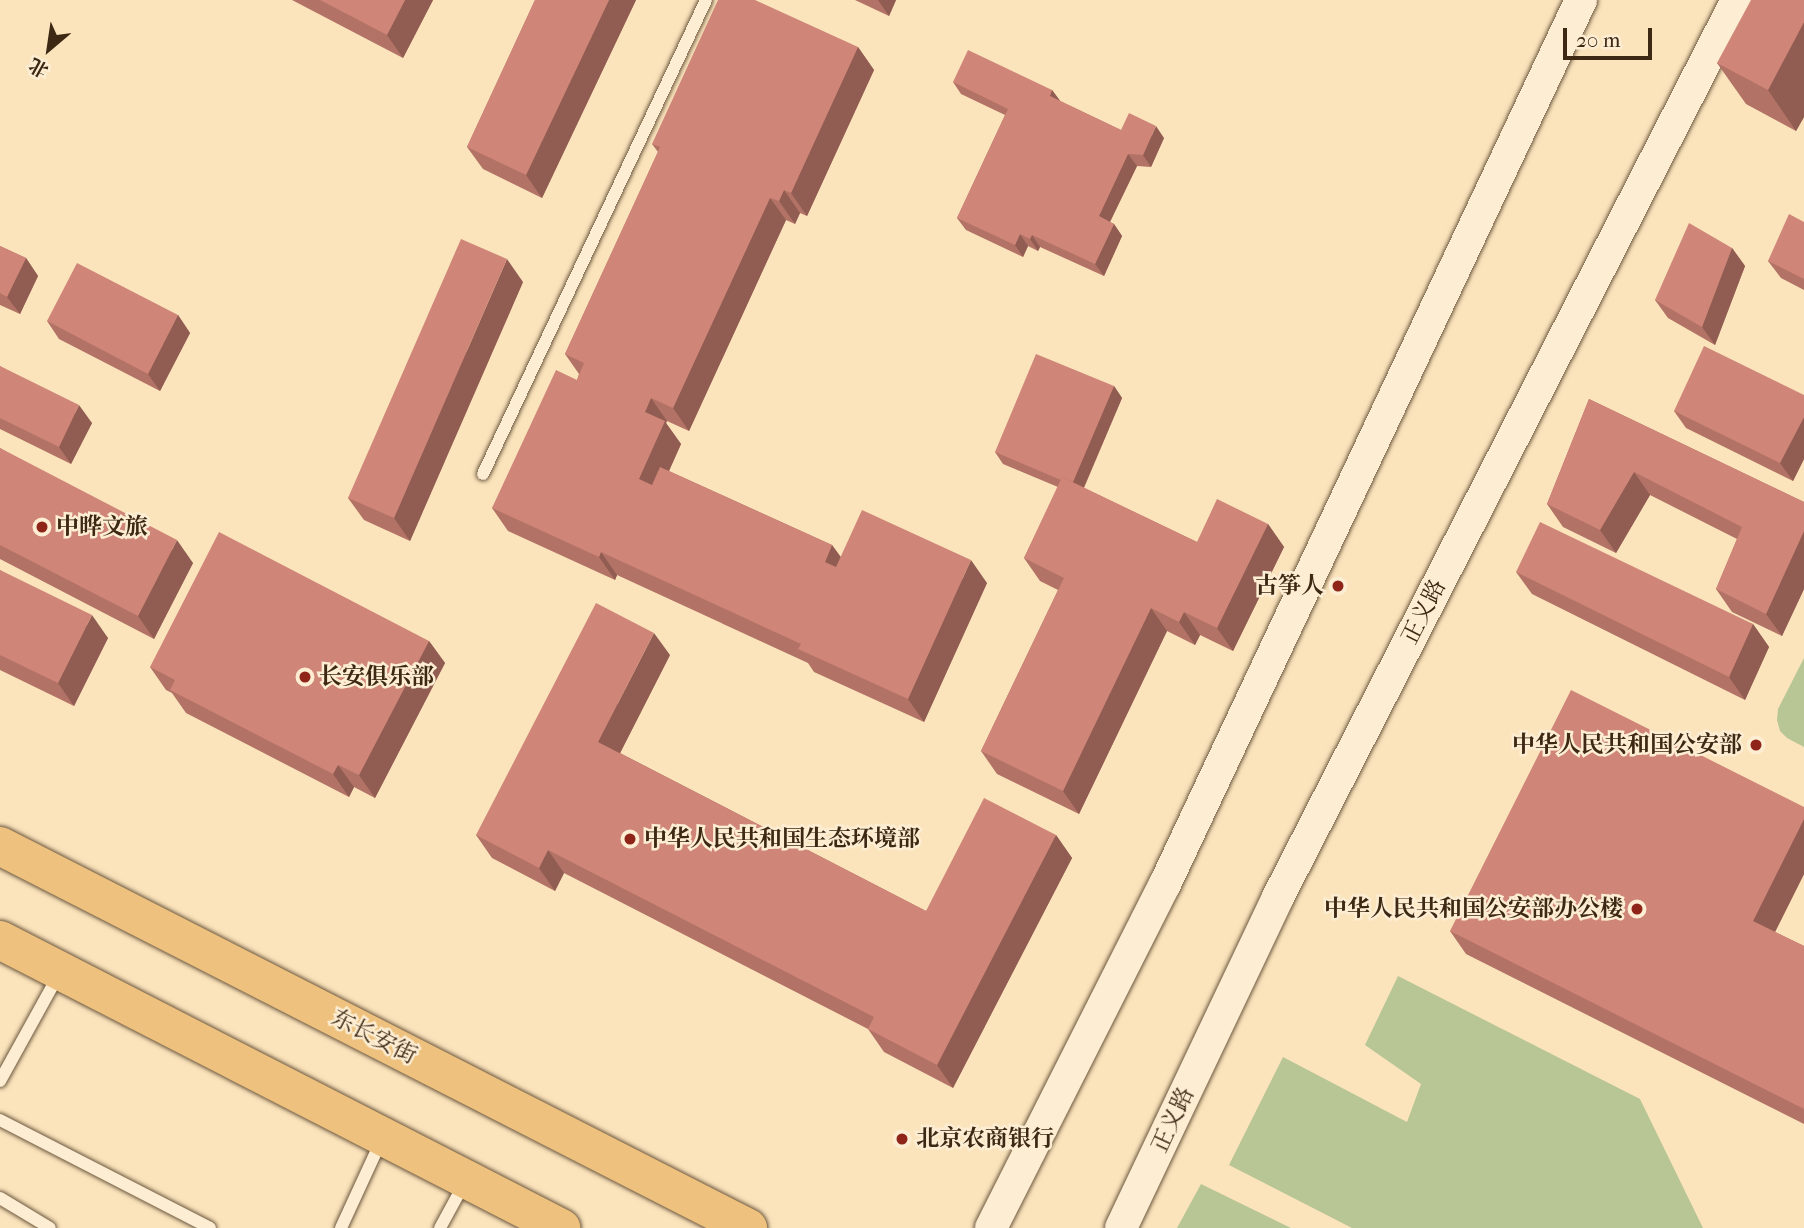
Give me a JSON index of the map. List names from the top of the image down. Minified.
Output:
{"streets":{"highway":["东长安街"],"street":["正义路"]},"places":["中晔文旅","古筝人","长安俱乐部","中华人民共和国公安部","中华人民共和国生态环境部","中华人民共和国公安部办公楼","北京农商银行"],"scale_bar":"20 m","north":"bottom left"}
